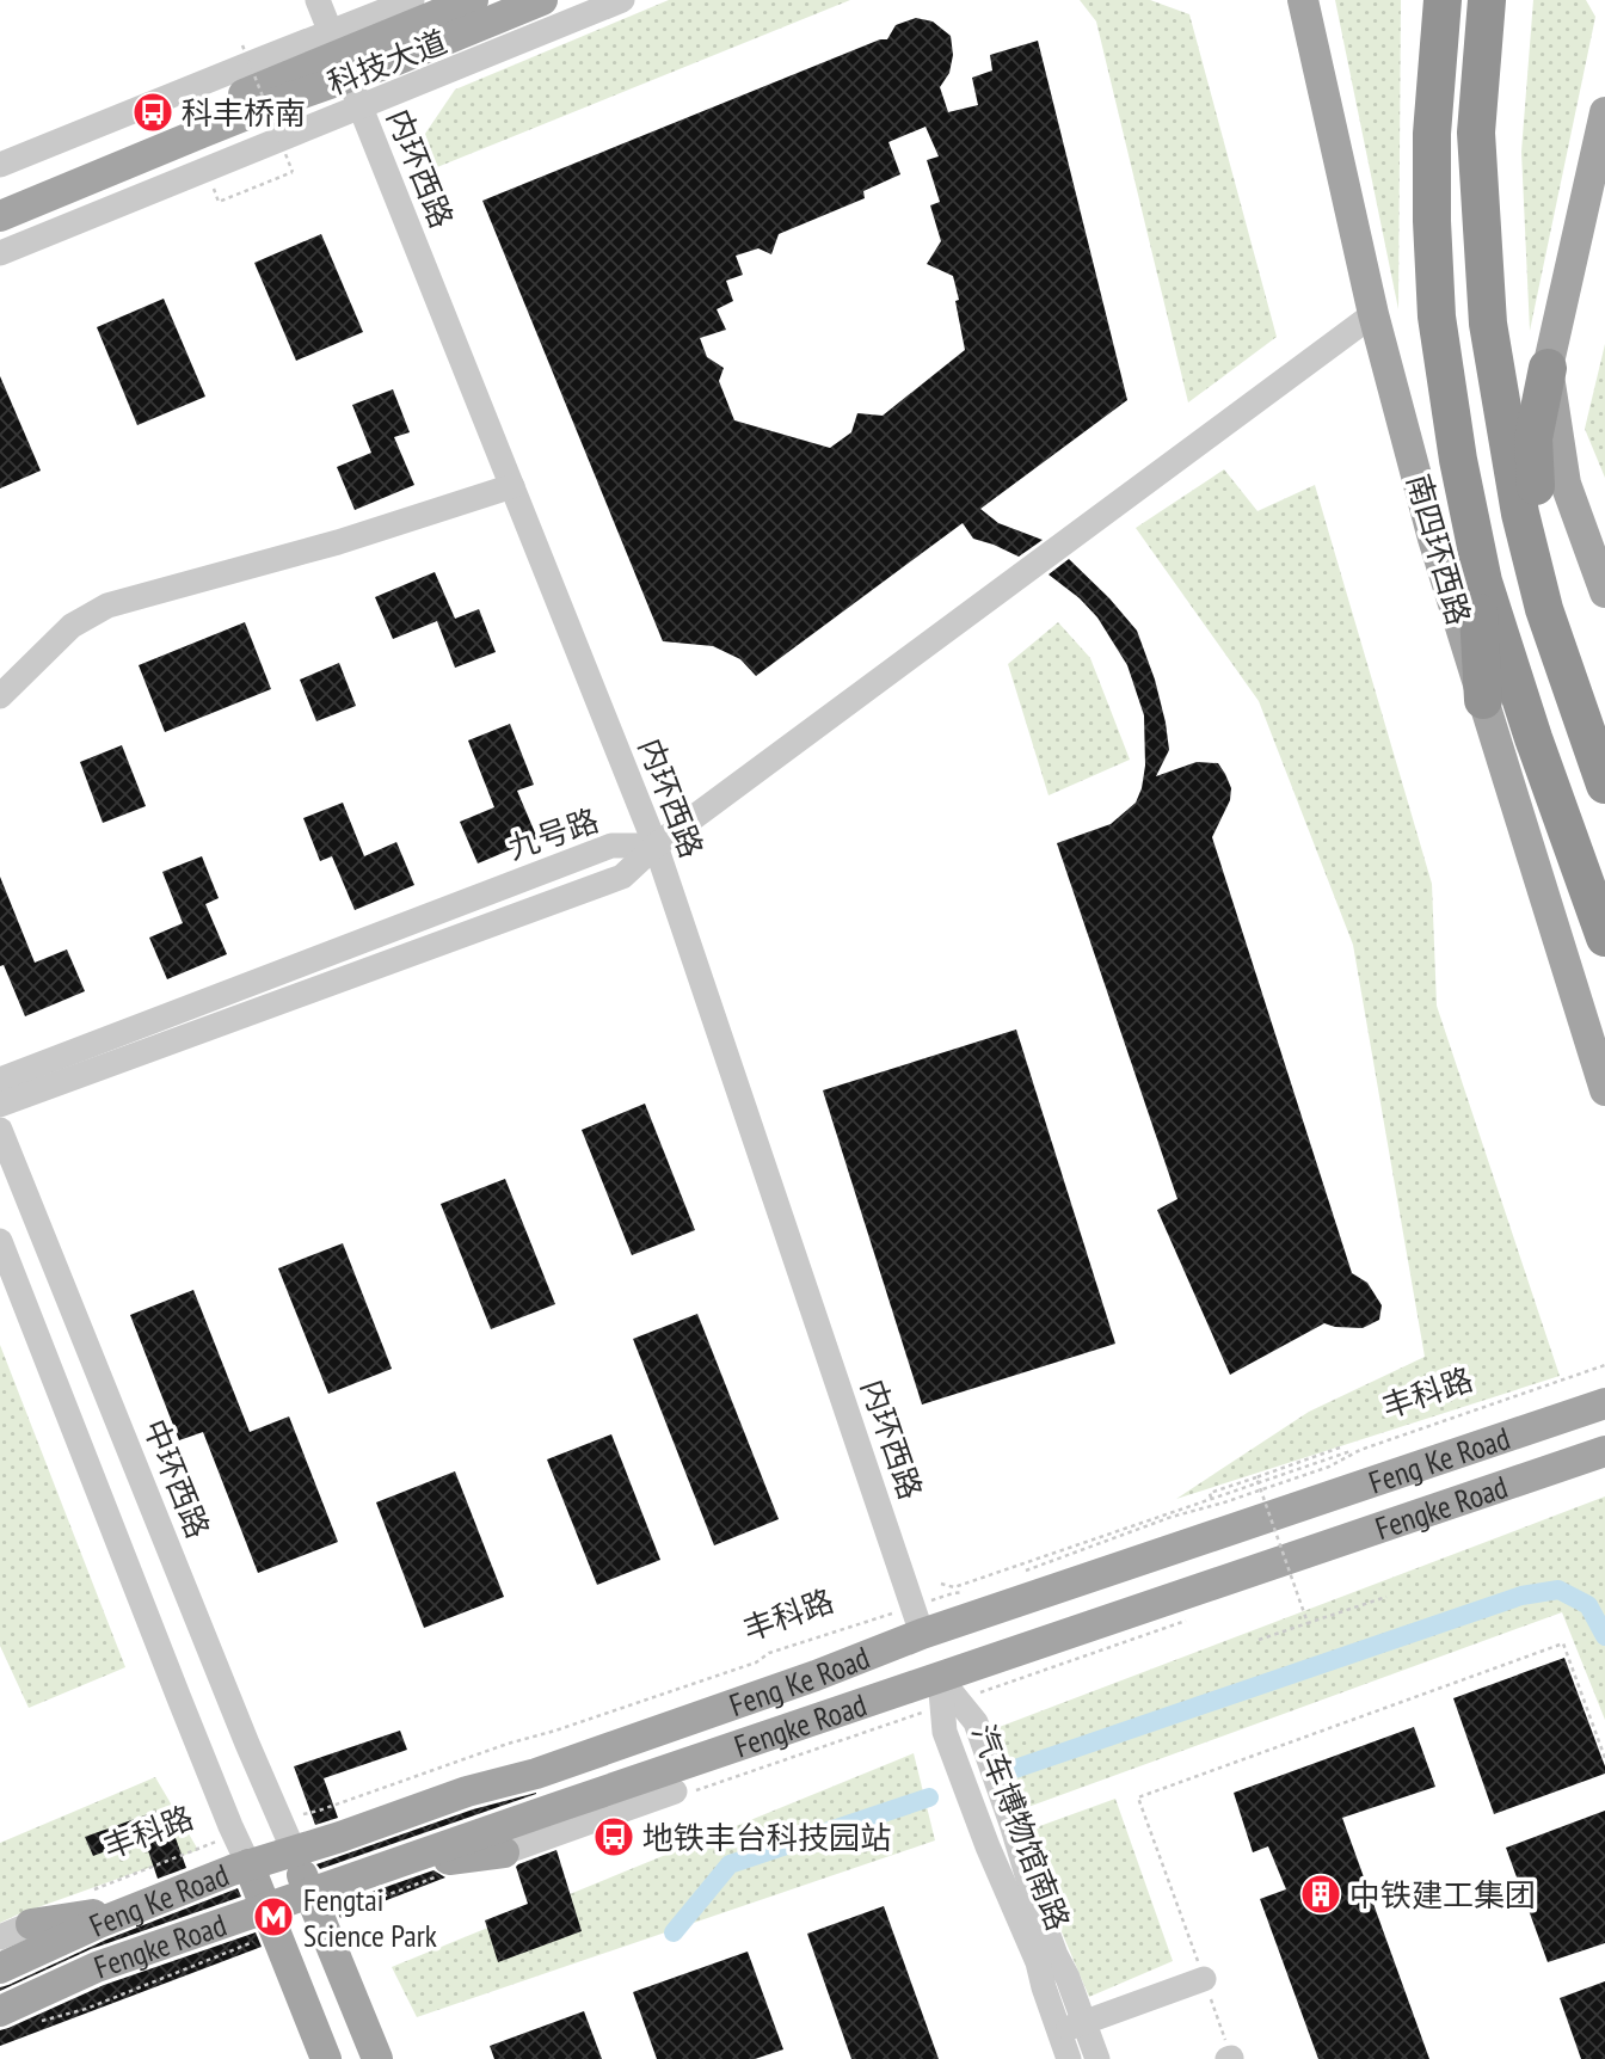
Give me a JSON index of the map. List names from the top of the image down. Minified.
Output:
{"streets":{"highway":["南四环西路"],"main road":["科技大道","Feng Ke Road","Fengke Road"],"street":["内环西路","九号路","中环西路","汽车博物馆南路"],"path":["丰科路"]},"crossings":[["科技大道","内环西路"],["内环西路","九号路"],["内环西路","丰科路"],["内环西路","Feng Ke Road"],["丰科路","Feng Ke Road"],["丰科路","中环西路"],["Feng Ke Road","中环西路"],["Fengke Road","汽车博物馆南路"]],"places":{"bus stop":["科丰桥南","地铁丰台科技园站"],"building":["中铁建工集团"],"metro station":["Fengtai Science Park"]}}
